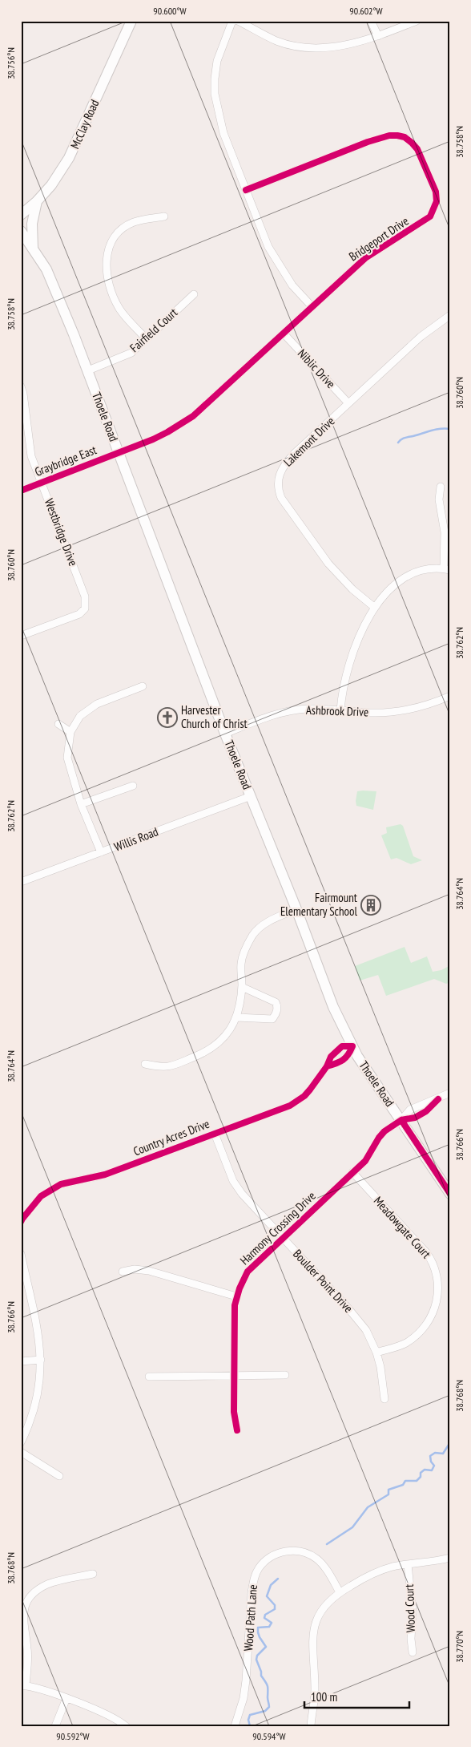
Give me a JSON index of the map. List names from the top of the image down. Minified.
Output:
{"streets":{"main road":["McClay Road","Thoele Road"],"street":["Bridgeport Drive","Fairfield Court","Niblic Drive","Lakemont Drive","Graybridge East","Westbridge Drive","Ashbrook Drive","Willis Road","Country Acres Drive","Meadowgate Court","Harmony Crossing Drive","Boulder Point Drive","Wood Court","Wood Path Lane"]},"crossings":[["Bridgeport Drive","Niblic Drive"],["Bridgeport Drive","Thoele Road"],["Bridgeport Drive","Graybridge East"],["Fairfield Court","Thoele Road"],["Niblic Drive","Lakemont Drive"],["Thoele Road","Graybridge East"],["Thoele Road","Ashbrook Drive"],["Thoele Road","Willis Road"],["Thoele Road","Country Acres Drive"],["Thoele Road","Harmony Crossing Drive"],["Graybridge East","Westbridge Drive"],["Country Acres Drive","Boulder Point Drive"],["Meadowgate Court","Harmony Crossing Drive"],["Meadowgate Court","Boulder Point Drive"],["Harmony Crossing Drive","Boulder Point Drive"]],"places":{"church":["Harvester Church of Christ"],"building":["Fairmount Elementary School"]},"scale_bar":"100 m","coordinates":["90.600°W","90.602°W","38.756°N","38.758°N","38.760°N","38.762°N","38.764°N","38.766°N","38.768°N","38.770°N","90.592°W","90.594°W"]}
